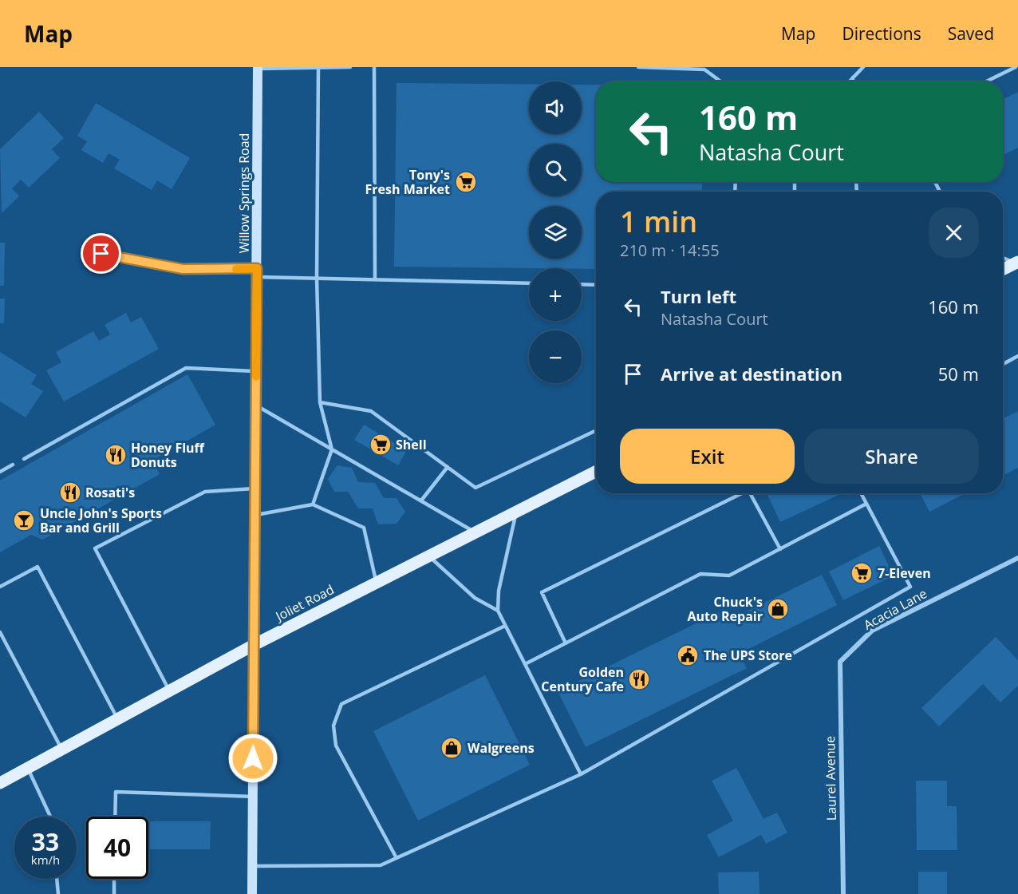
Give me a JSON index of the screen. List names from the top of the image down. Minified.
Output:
{"streets":{"main road":["Willow Springs Road","Joliet Road"],"street":["Acacia Lane","Laurel Avenue"]},"crossings":[["Willow Springs Road","Joliet Road"],["Acacia Lane","Laurel Avenue"]],"places":{"supermarket":["Tony's Fresh Market","Shell","7-Eleven"],"restaurant":["Honey Fluff Donuts","Rosati's","Golden Century Cafe"],"bar":["Uncle John's Sports Bar and Grill"],"shop":["Chuck's Auto Repair","Walgreens"],"public building":["The UPS Store"]},"page":{"header":"Map","nav":["Map","Directions","Saved"],"map_buttons":["+","−"],"turn":["160 m","Natasha Court"],"heading":["1 min","210 m · 14:55"],"list":[{"name":"Turn left","note":"Natasha Court","value":"160 m"},{"name":"Arrive at destination","value":"50 m"}],"buttons":["Exit","Share"],"speed":"33 km/h","limit":"40"}}
